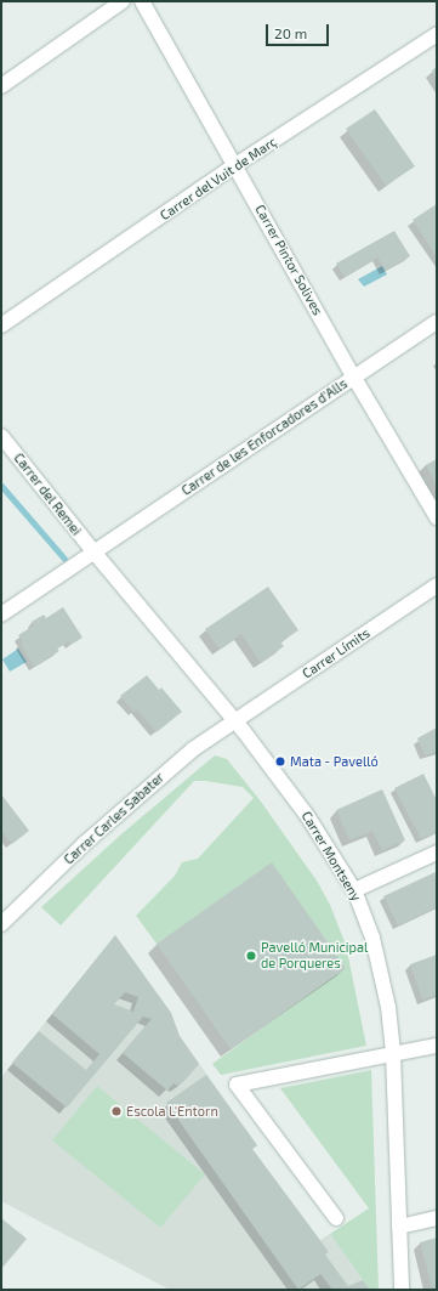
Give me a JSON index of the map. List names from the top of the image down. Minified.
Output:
{"streets":{"street":["Carrer del Vuit de Març","Carrer Pintor Solives","Carrer de les Enforcadores d'Alls","Carrer del Remei","Carrer Límits","Carrer Carles Sabater","Carrer Montseny"]},"crossings":[["Carrer del Vuit de Març","Carrer Pintor Solives"],["Carrer Pintor Solives","Carrer de les Enforcadores d'Alls"],["Carrer de les Enforcadores d'Alls","Carrer del Remei"],["Carrer de les Enforcadores d'Alls","Carrer Montseny"],["Carrer del Remei","Carrer Montseny"],["Carrer Límits","Carrer Carles Sabater"],["Carrer Límits","Carrer Montseny"],["Carrer Carles Sabater","Carrer Montseny"]],"places":["Mata - Pavelló","Pavelló Municipal de Porqueres","Escola L'Entorn"],"scale_bar":"20 m"}
